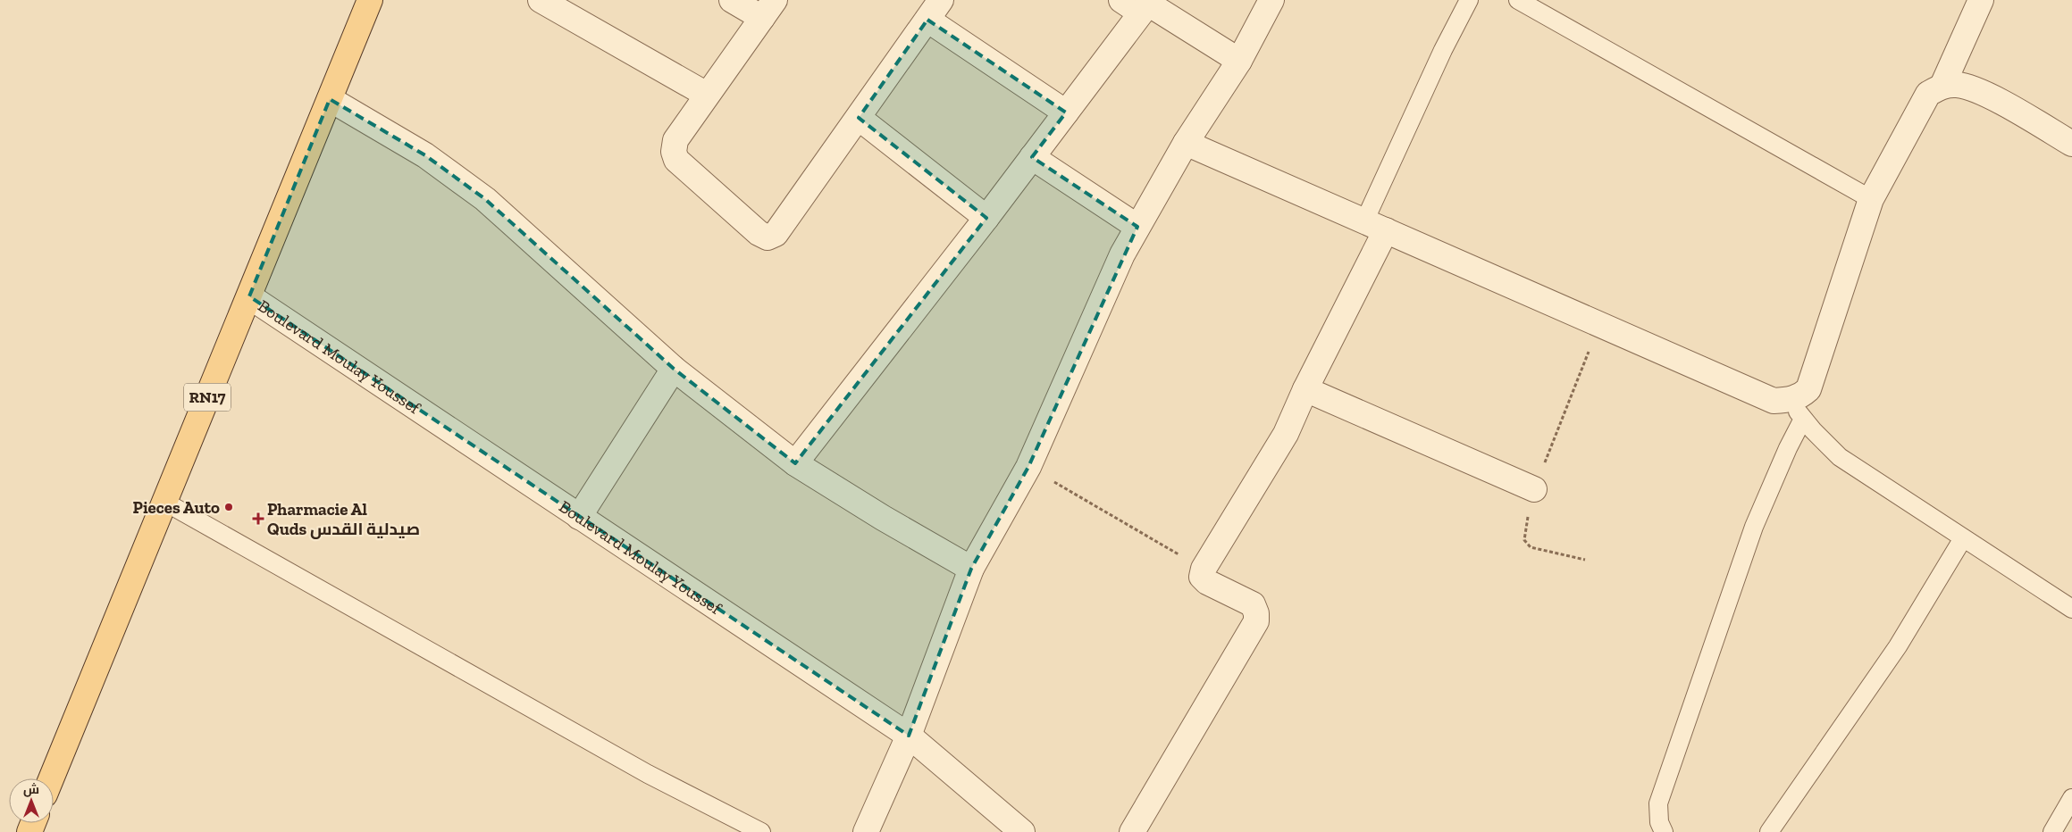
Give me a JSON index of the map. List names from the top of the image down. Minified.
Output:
{"streets":{"main road":["RN17"],"street":["Boulevard Moulay Youssef"]},"crossings":[["Boulevard Moulay Youssef","RN17"]],"places":{"other":["Pieces Auto"],"health":["Pharmacie Al Quds صيدلية القدس"]},"north":"top"}
